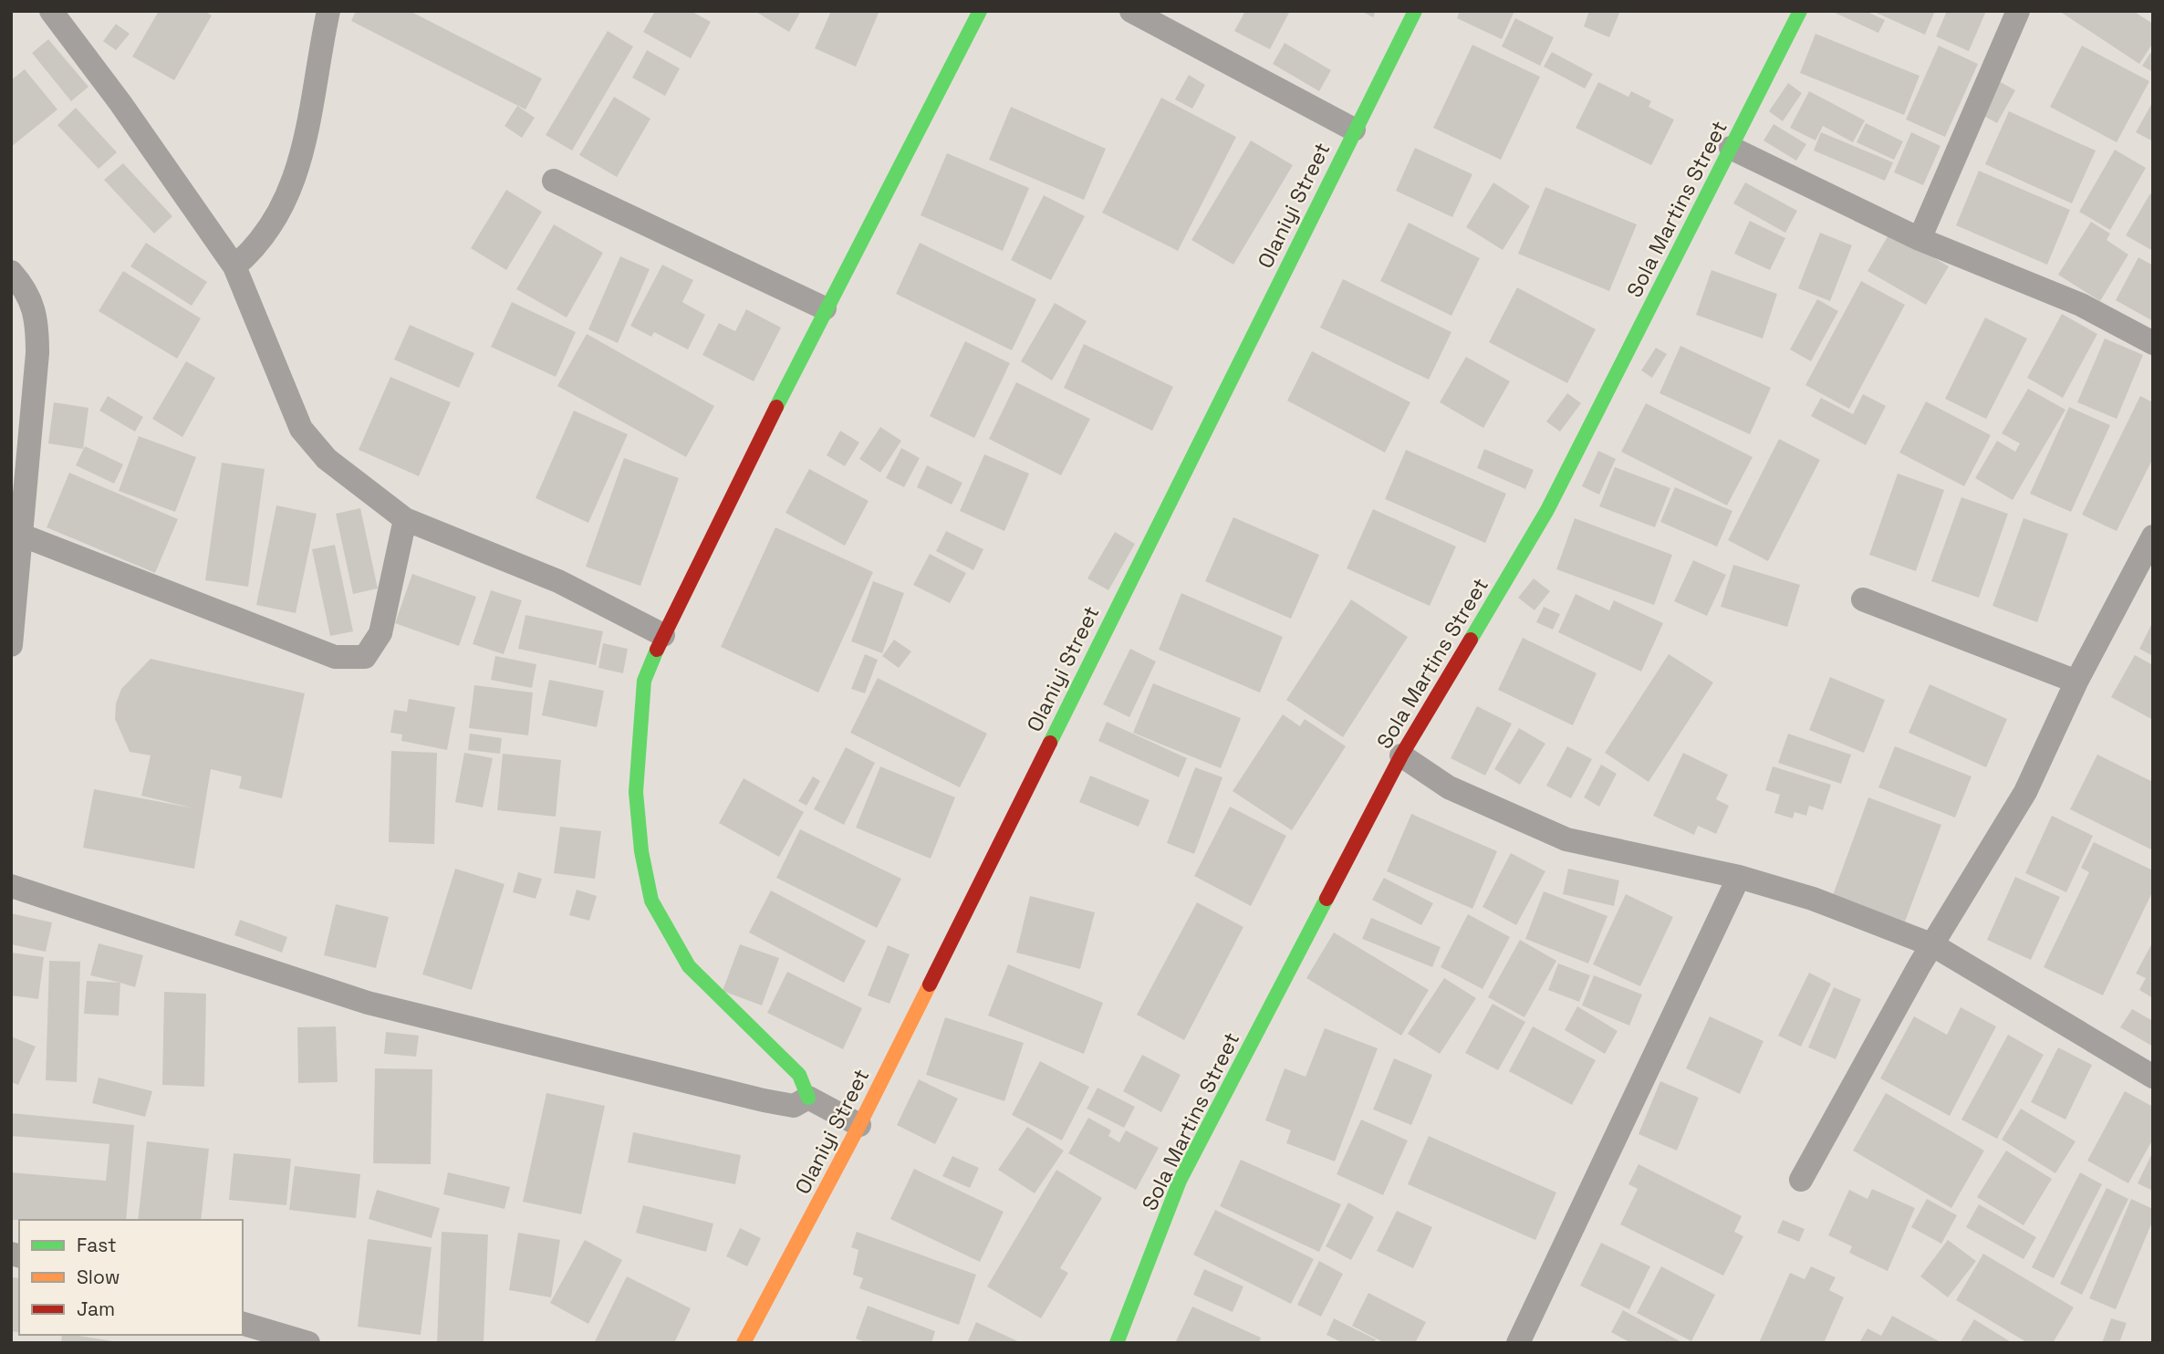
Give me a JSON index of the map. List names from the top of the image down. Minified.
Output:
{"streets":{"street":["Olaniyi Street","Sola Martins Street"]},"legend":["Fast","Slow","Jam"]}
